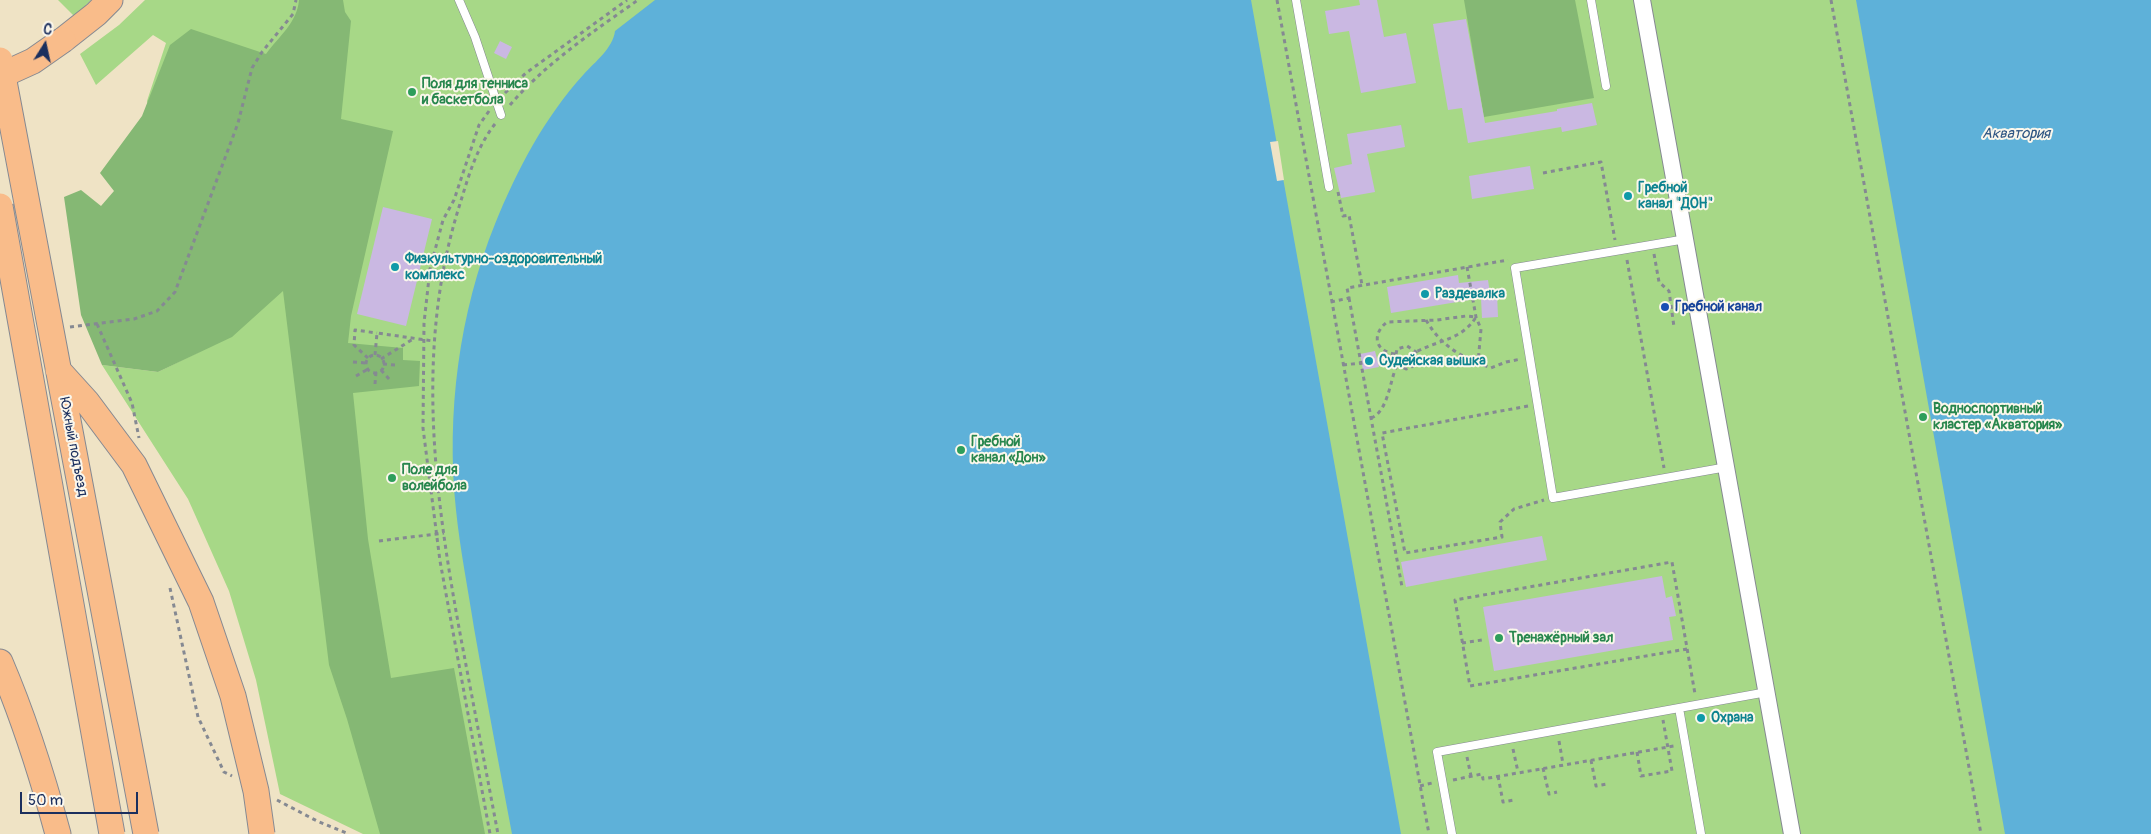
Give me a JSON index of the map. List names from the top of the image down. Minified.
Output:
{"streets":{"main road":["Южный подъезд"]},"water":["Акватория"],"places":["Поля для тенниса и баскетбола","Гребной канал \"ДОН\"","Физкультурно-оздоровительный комплекс","Раздевалка","Гребной канал","Судейская вышка","Водноспортивный кластер «Акватория»","Гребной канал «Дон»","Поле для волейбола","Тренажёрный зал","Охрана"],"scale_bar":"50 m","north":"top"}
